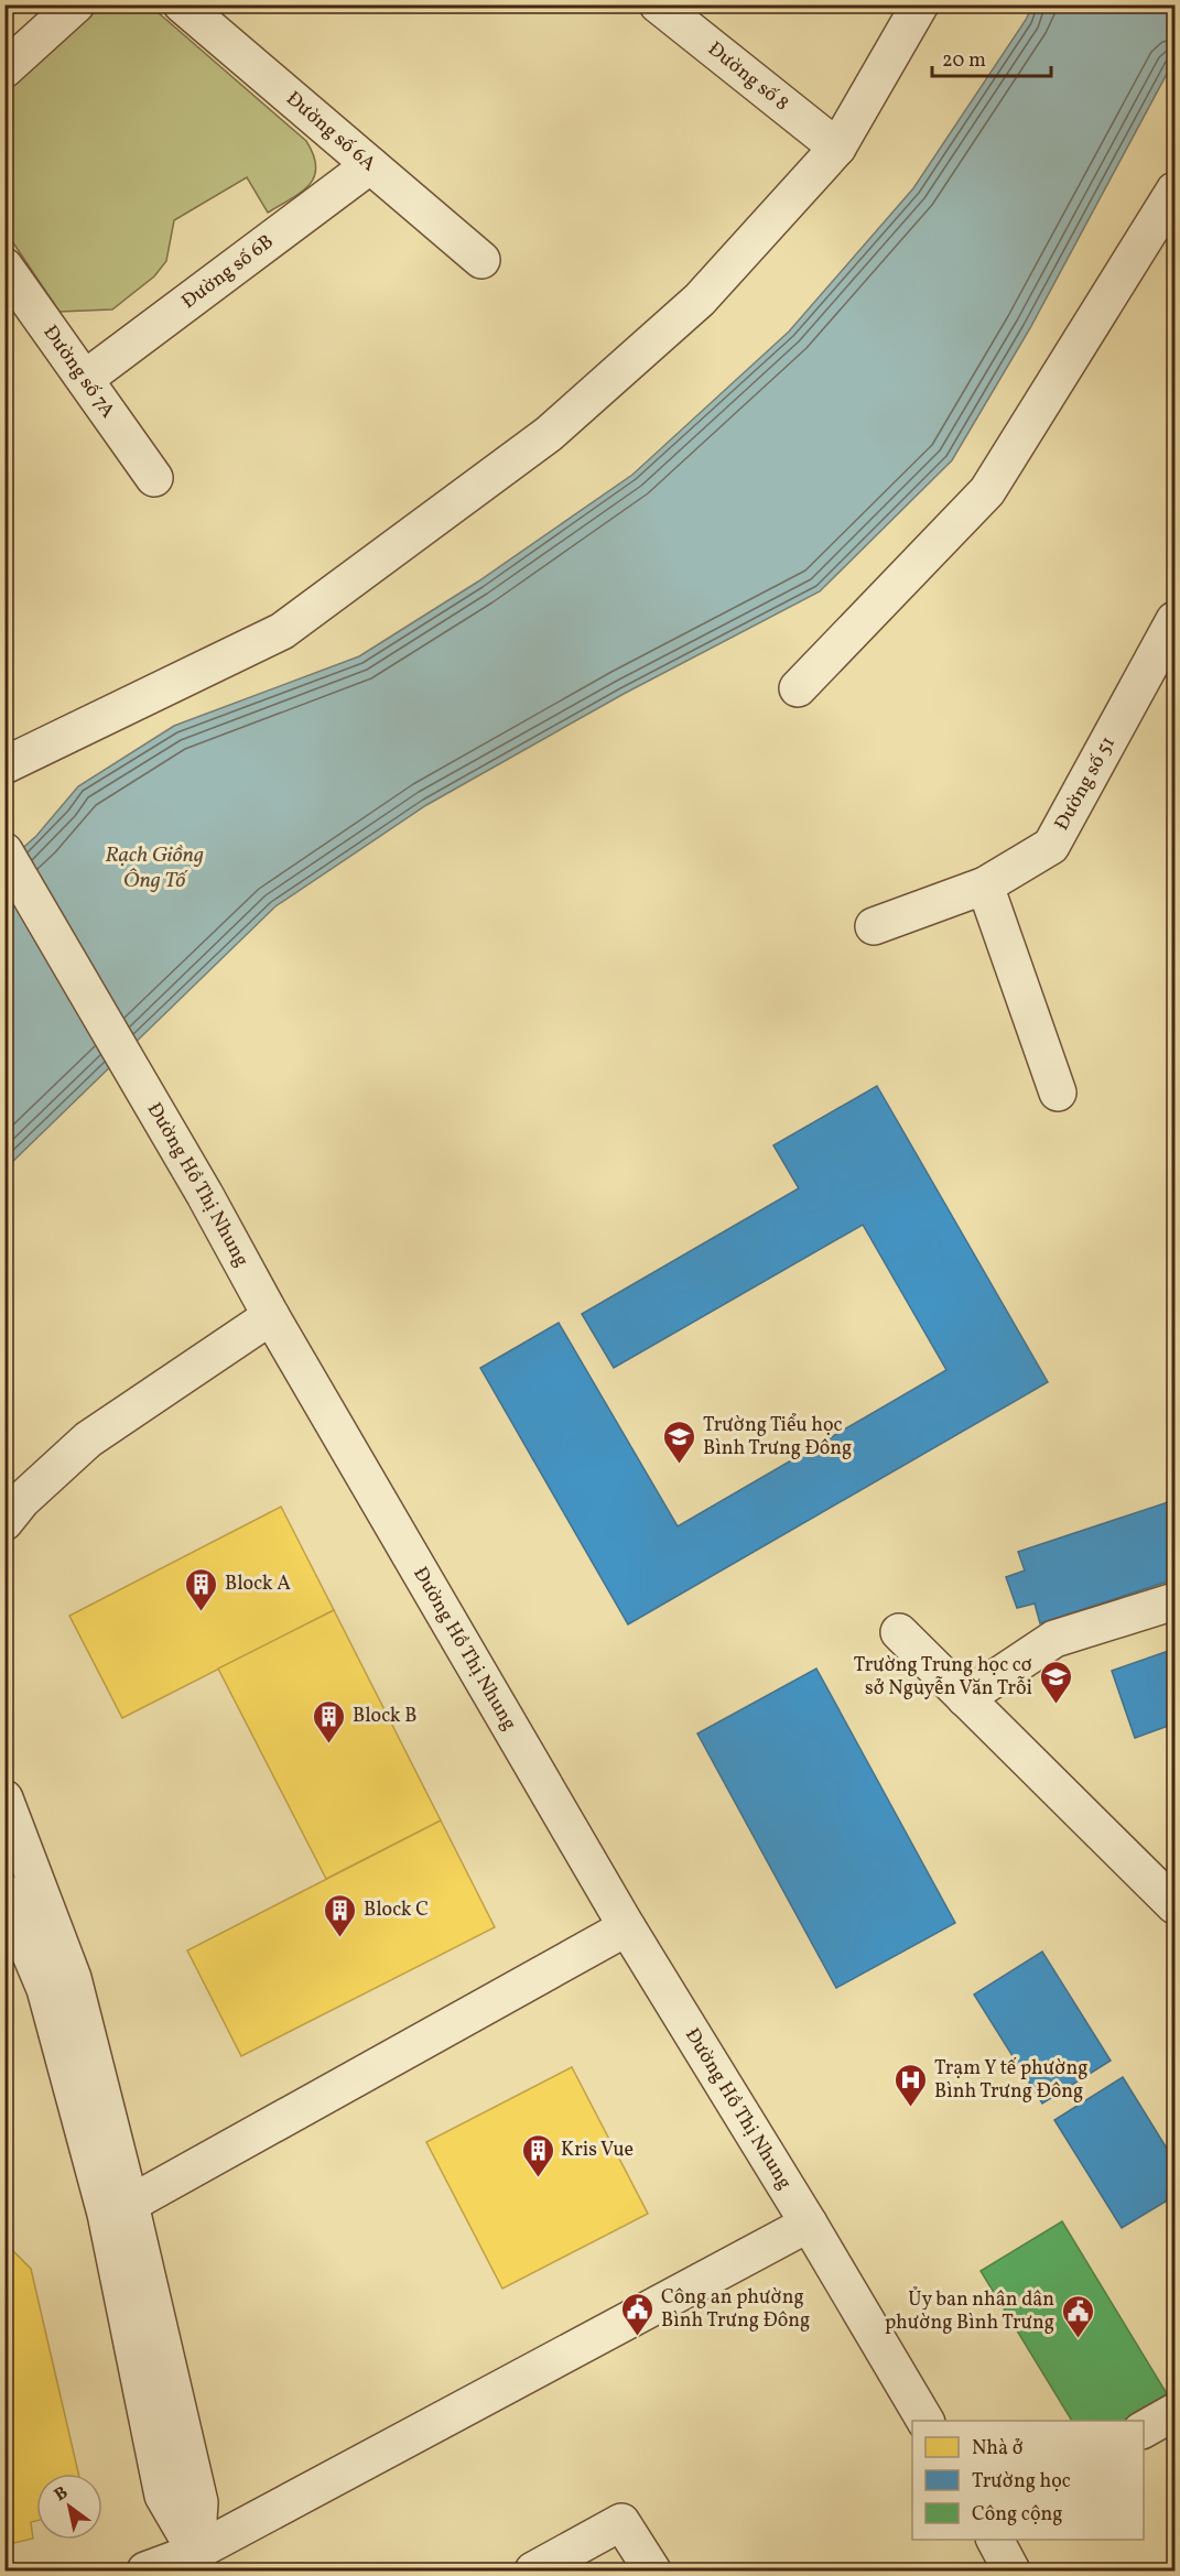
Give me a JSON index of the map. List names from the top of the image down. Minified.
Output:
{"streets":{"street":["Đường số 8","Đường số 6A","Đường số 6B","Đường số 7A","Đường số 51","Đường Hồ Thị Nhung"]},"crossings":[["Đường số 6A","Đường số 6B"],["Đường số 6B","Đường số 7A"]],"water":["Rạch Giồng Ông Tố"],"places":{"school or university":["Trường Tiểu học Bình Trưng Đông","Trường Trung học cơ sở Nguyễn Văn Trỗi"],"building":["Block A","Block B","Block C","Kris Vue"],"hospital":["Trạm Y tế phường Bình Trưng Đông"],"public building":["Công an phường Bình Trưng Đông","Ủy ban nhân dân phường Bình Trưng"]},"legend":["Nhà ở","Trường học","Công cộng"],"scale_bar":"20 m","north":"top left"}
